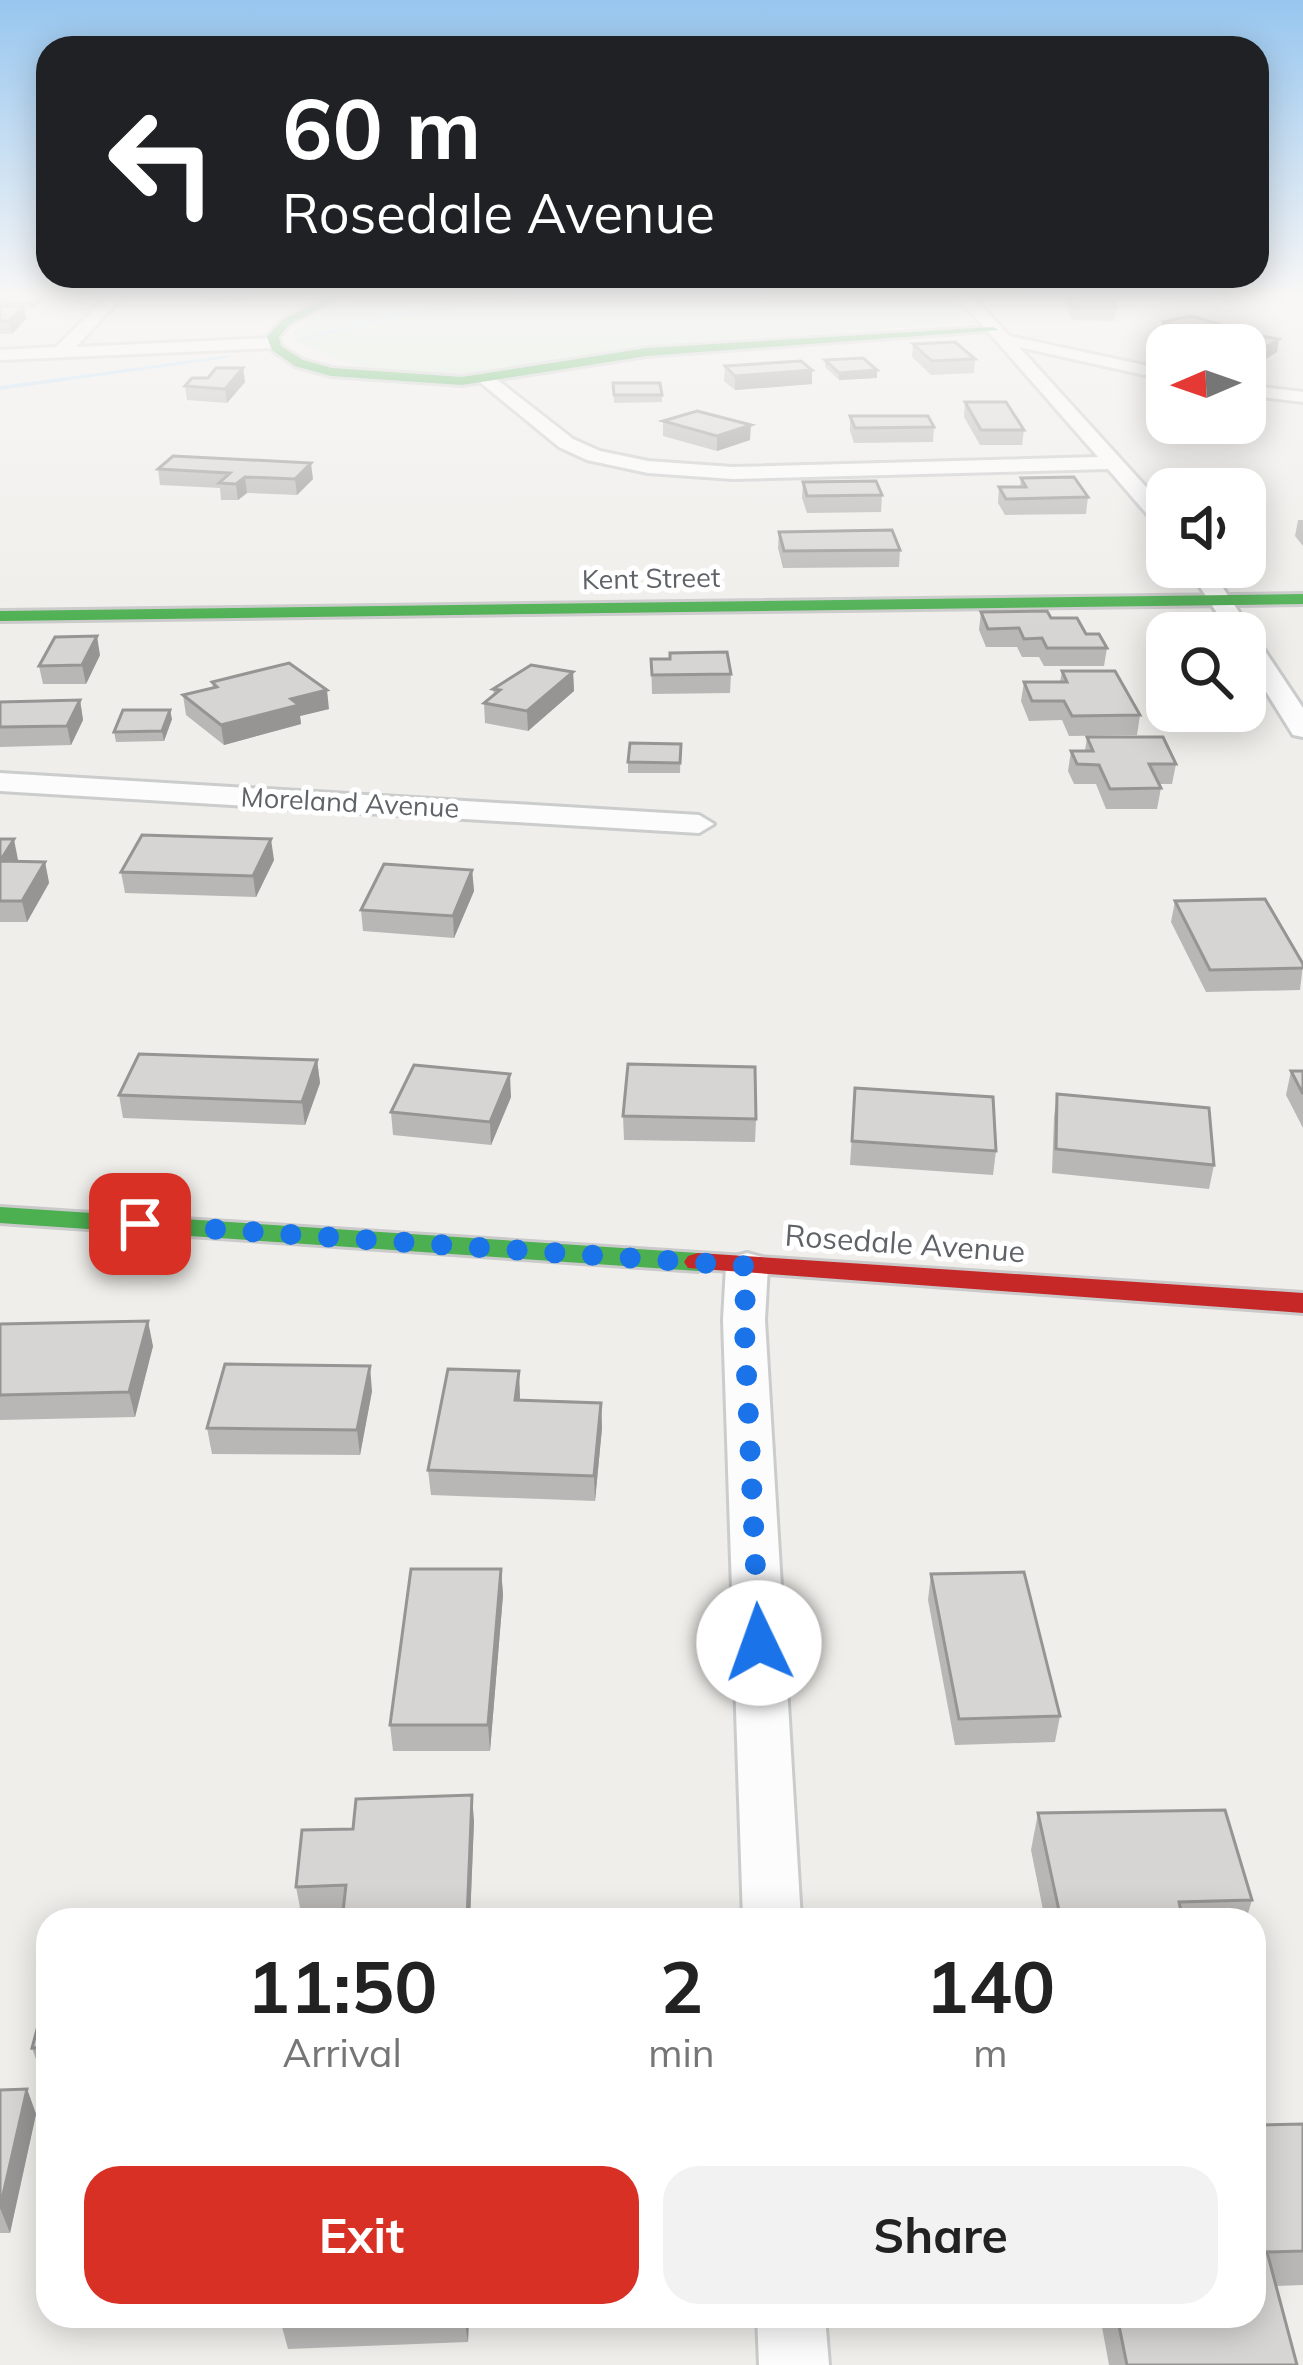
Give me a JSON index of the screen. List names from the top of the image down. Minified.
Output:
{"streets":{"street":["Kent Street","Moreland Avenue","Rosedale Avenue"]},"north":"left","page":{"turn":["60 m","Rosedale Avenue"],"eta":["11:50","Arrival","2","min","140","m"],"buttons":["Exit","Share"]}}
